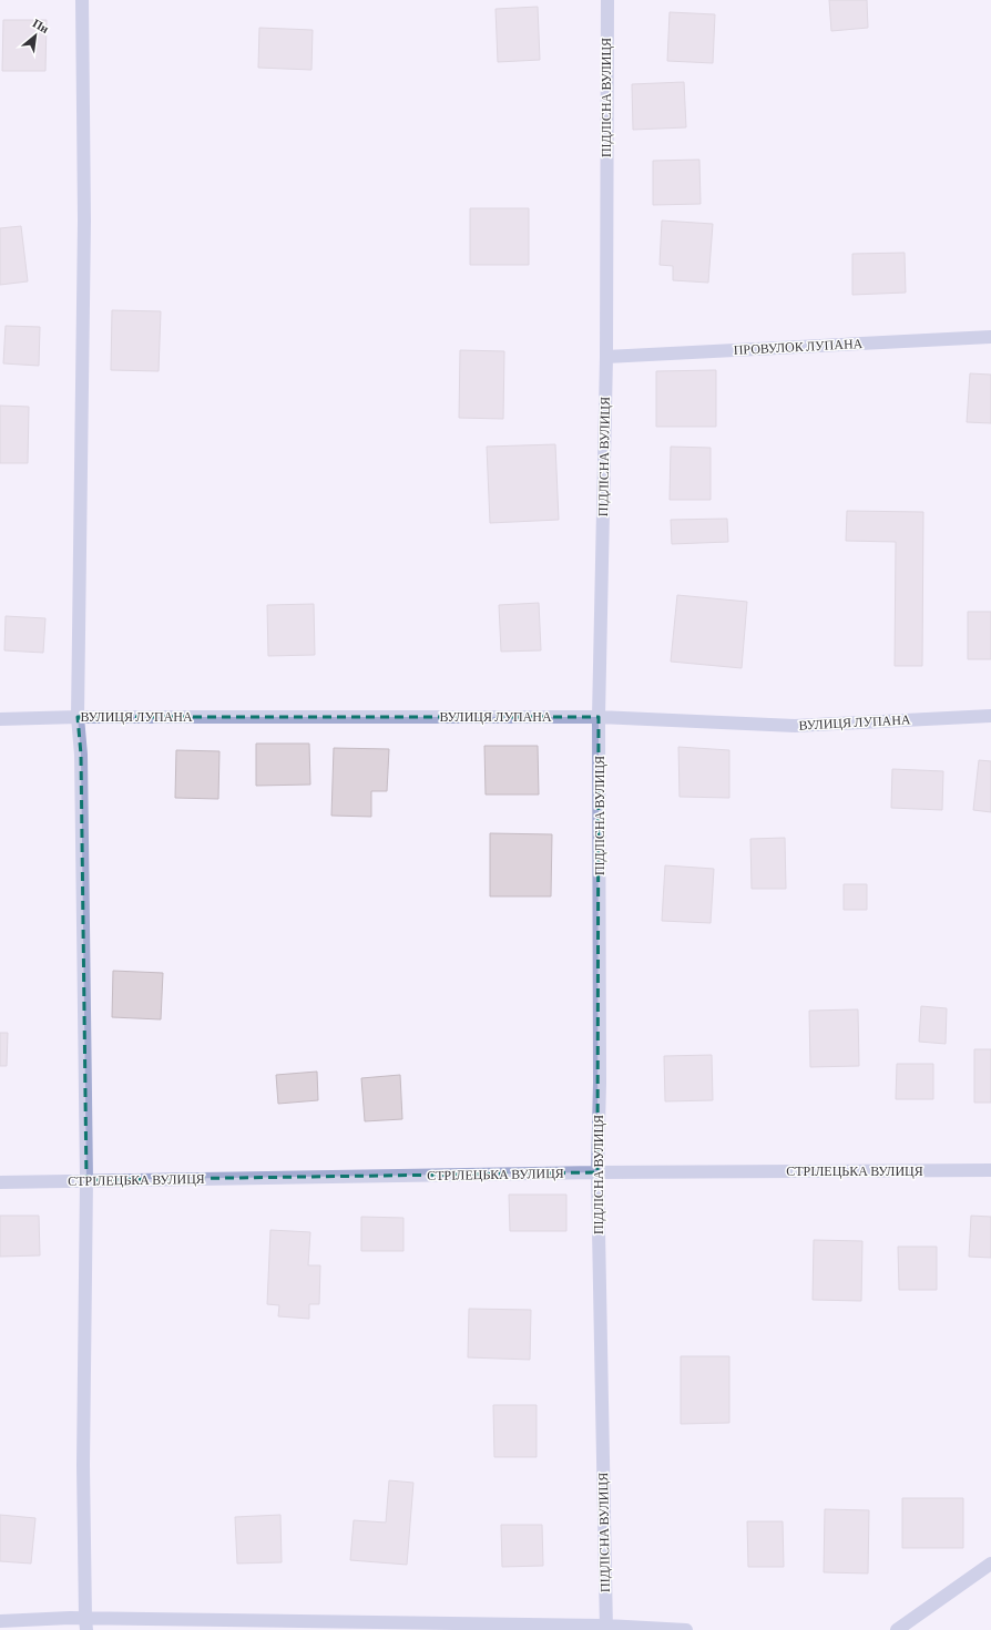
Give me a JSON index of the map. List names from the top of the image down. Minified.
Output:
{"streets":{"street":["ПІДЛІСНА ВУЛИЦЯ","ПРОВУЛОК ЛУПАНА","ВУЛИЦЯ ЛУПАНА","СТРІЛЕЦЬКА ВУЛИЦЯ"]},"crossings":[["ПІДЛІСНА ВУЛИЦЯ","ПРОВУЛОК ЛУПАНА"],["ПІДЛІСНА ВУЛИЦЯ","ВУЛИЦЯ ЛУПАНА"],["ПІДЛІСНА ВУЛИЦЯ","СТРІЛЕЦЬКА ВУЛИЦЯ"]],"north":"top right"}
